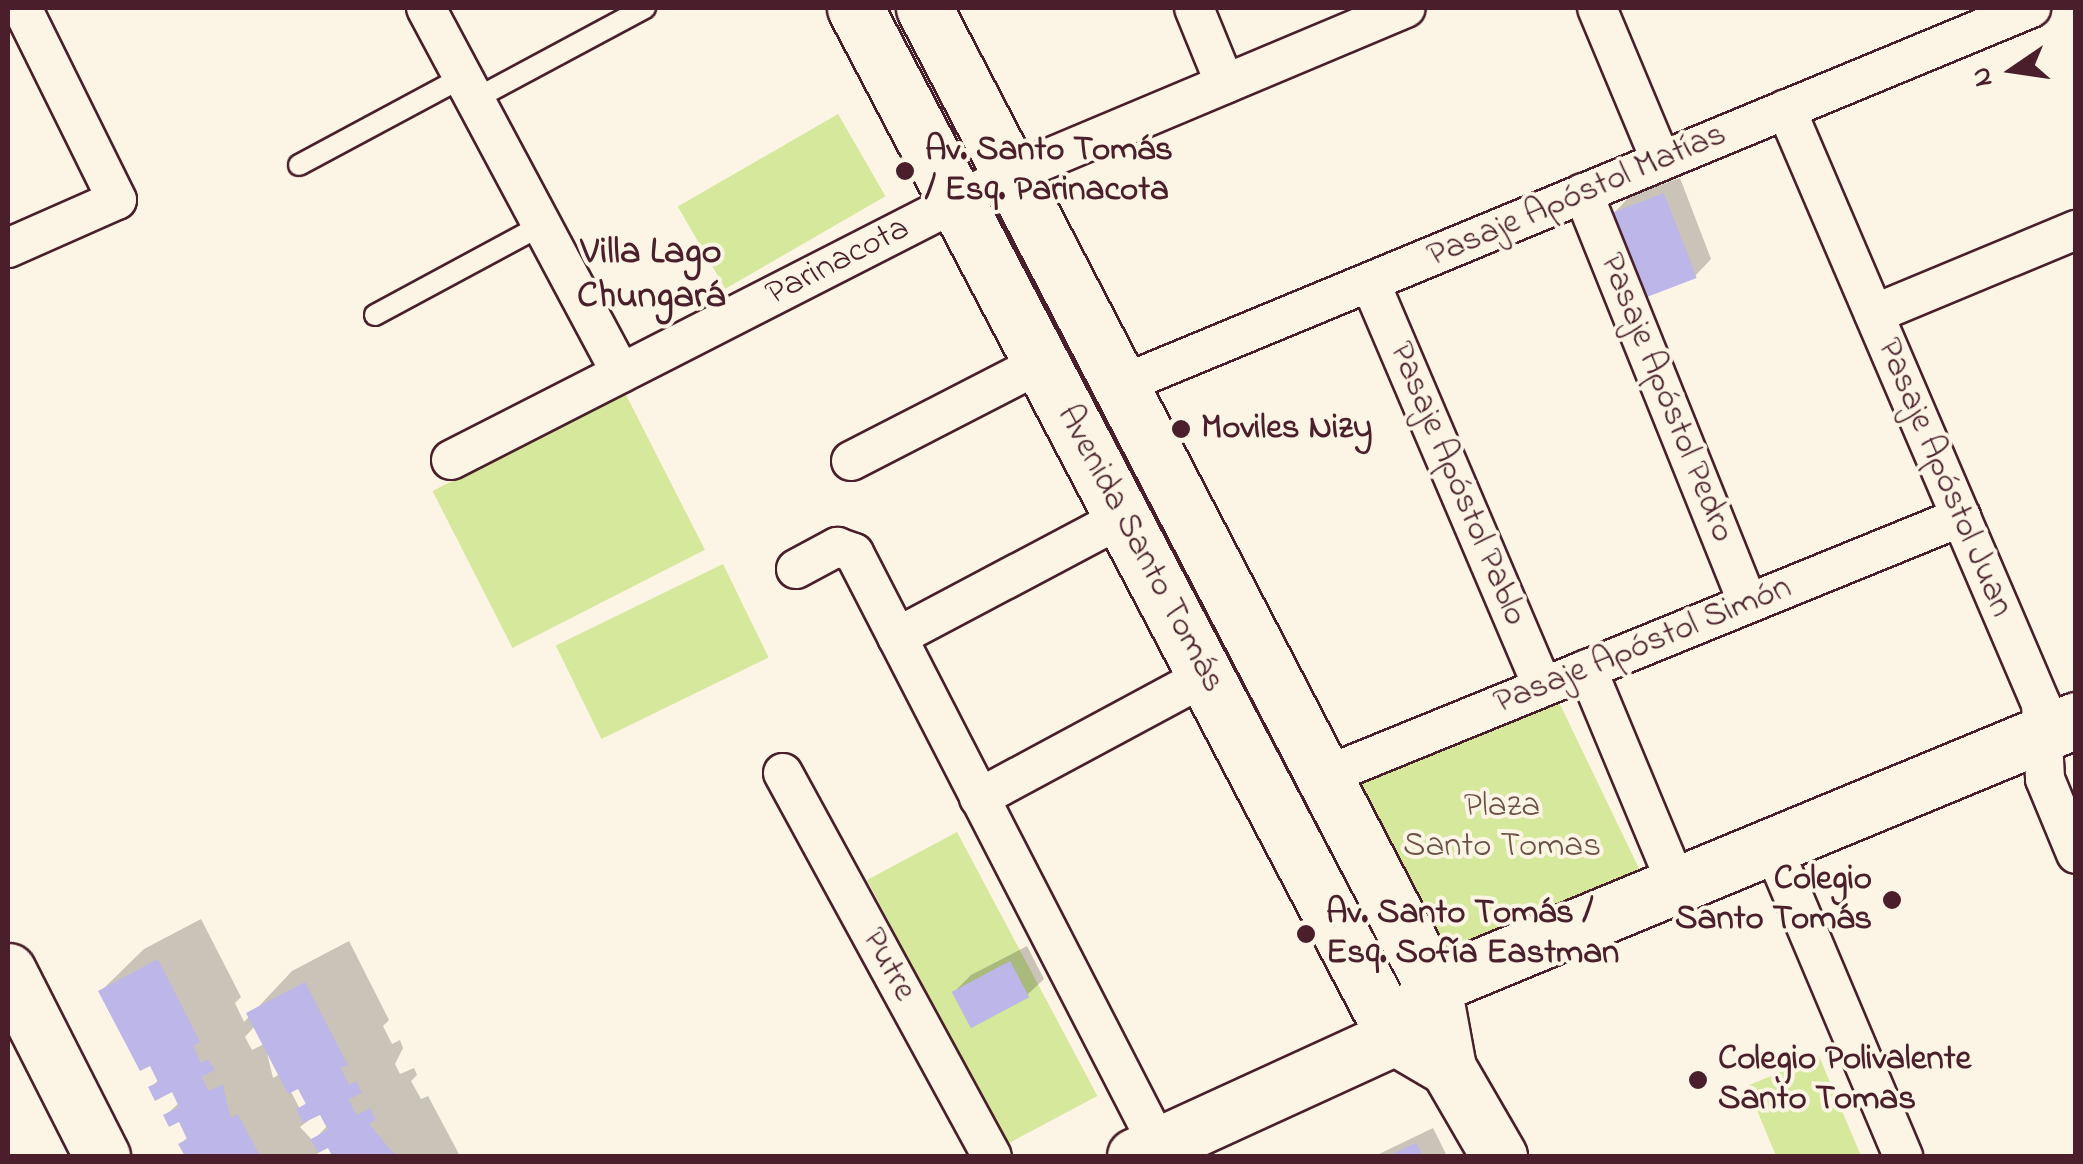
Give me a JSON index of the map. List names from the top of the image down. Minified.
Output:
{"streets":{"main road":["Avenida Santo Tomás"],"street":["Pasaje Apóstol Matías","Parinacota","Pasaje Apóstol Pedro","Pasaje Apóstol Juan","Pasaje Apóstol Pablo","Pasaje Apóstol Simón","Putre"]},"crossings":[["Pasaje Apóstol Matías","Pasaje Apóstol Pedro"],["Pasaje Apóstol Matías","Pasaje Apóstol Juan"],["Pasaje Apóstol Matías","Pasaje Apóstol Pablo"],["Pasaje Apóstol Matías","Avenida Santo Tomás"],["Parinacota","Avenida Santo Tomás"],["Pasaje Apóstol Pedro","Pasaje Apóstol Simón"],["Pasaje Apóstol Juan","Pasaje Apóstol Simón"],["Pasaje Apóstol Pablo","Pasaje Apóstol Simón"],["Avenida Santo Tomás","Pasaje Apóstol Simón"]],"districts":["Villa Lago Chungará"],"parks":["Plaza Santo Tomas"],"places":["Av. Santo Tomás / Esq. Parinacota","Moviles Nizy","Colegio Santo Tomás","Av. Santo Tomás / Esq. Sofía Eastman","Colegio Polivalente Santo Tomas"],"north":"left"}
